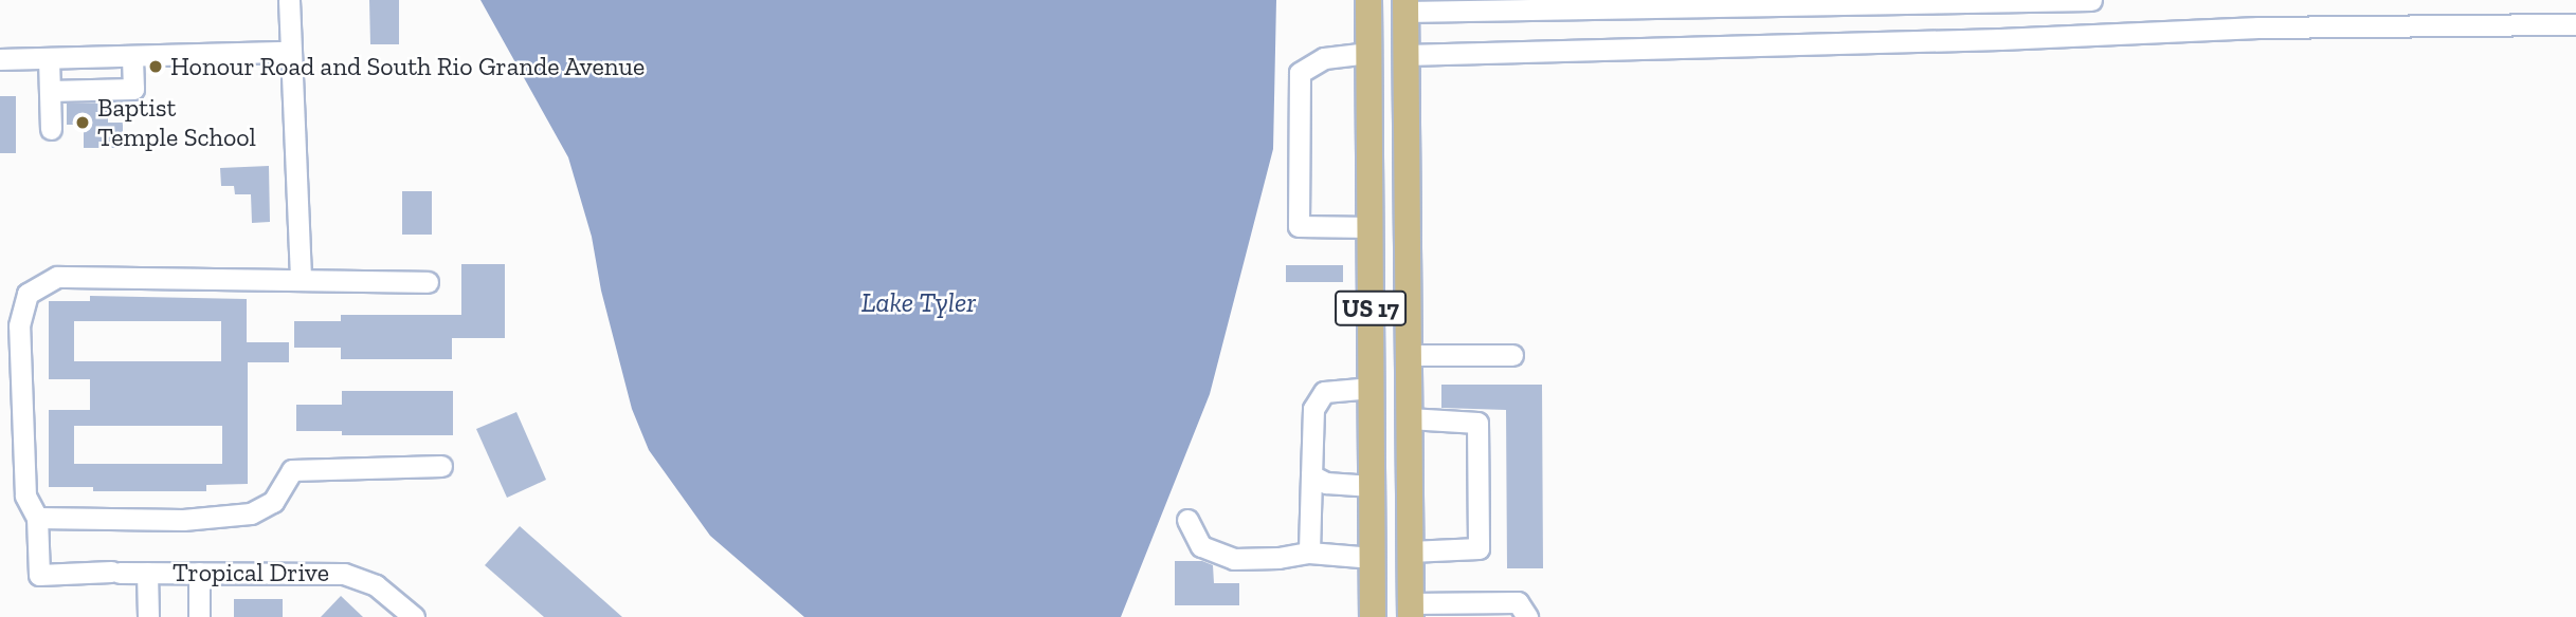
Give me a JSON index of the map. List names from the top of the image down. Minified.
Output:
{"streets":{"main road":["US 17"],"street":["Tropical Drive"]},"water":["Lake Tyler"],"places":["Honour Road and South Rio Grande Avenue","Baptist Temple School"]}
